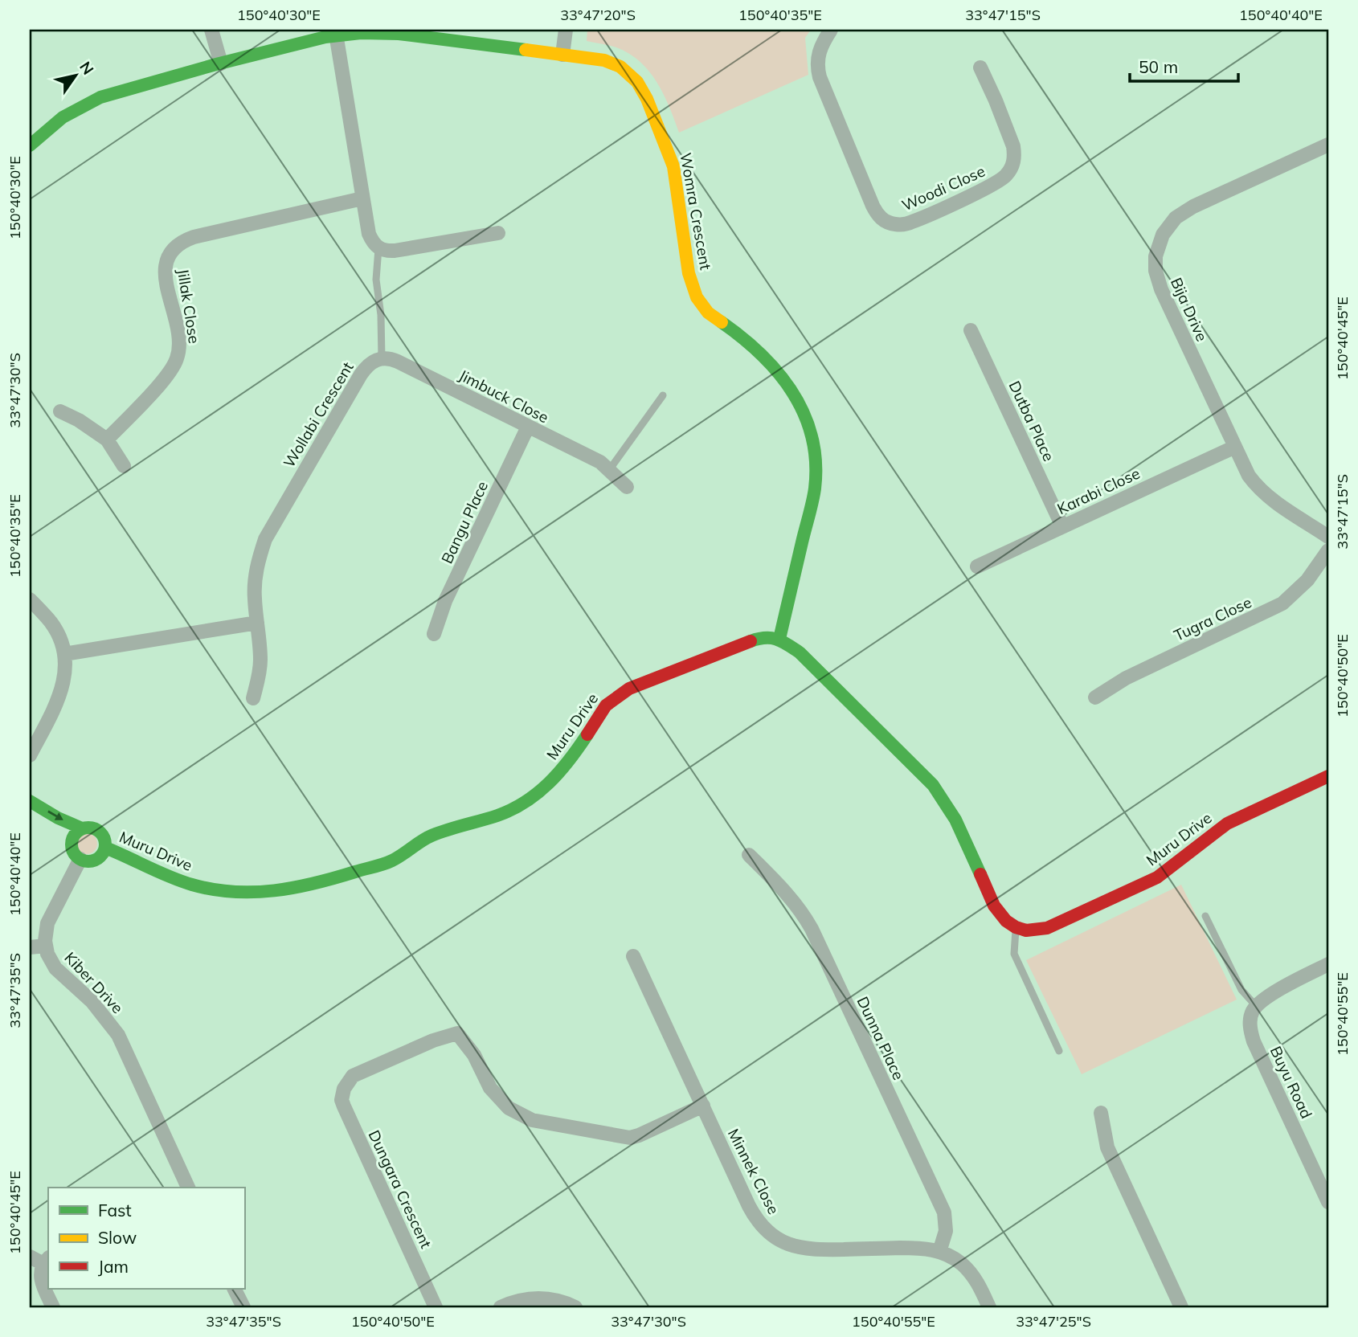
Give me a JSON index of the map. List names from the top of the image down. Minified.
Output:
{"streets":{"street":["Woodi Close","Womra Crescent","Jillak Close","Bija Drive","Jimbuck Close","Wollabi Crescent","Dutba Place","Karabi Close","Bangu Place","Tugra Close","Muru Drive","Kiber Drive","Dunna Place","Buyu Road","Minnek Close","Dungara Crescent"]},"crossings":[["Womra Crescent","Muru Drive"],["Bija Drive","Karabi Close"],["Jimbuck Close","Wollabi Crescent"],["Jimbuck Close","Bangu Place"],["Dutba Place","Karabi Close"],["Muru Drive","Kiber Drive"],["Dunna Place","Minnek Close"],["Minnek Close","Dungara Crescent"]],"legend":["Fast","Slow","Jam"],"scale_bar":"50 m","north":"top right","coordinates":["150°40'30\"E","33°47'20\"S","150°40'35\"E","33°47'15\"S","150°40'40\"E","150°40'45\"E","33°47'30\"S","150°40'50\"E","33°47'35\"S","150°40'55\"E","33°47'25\"S"]}
